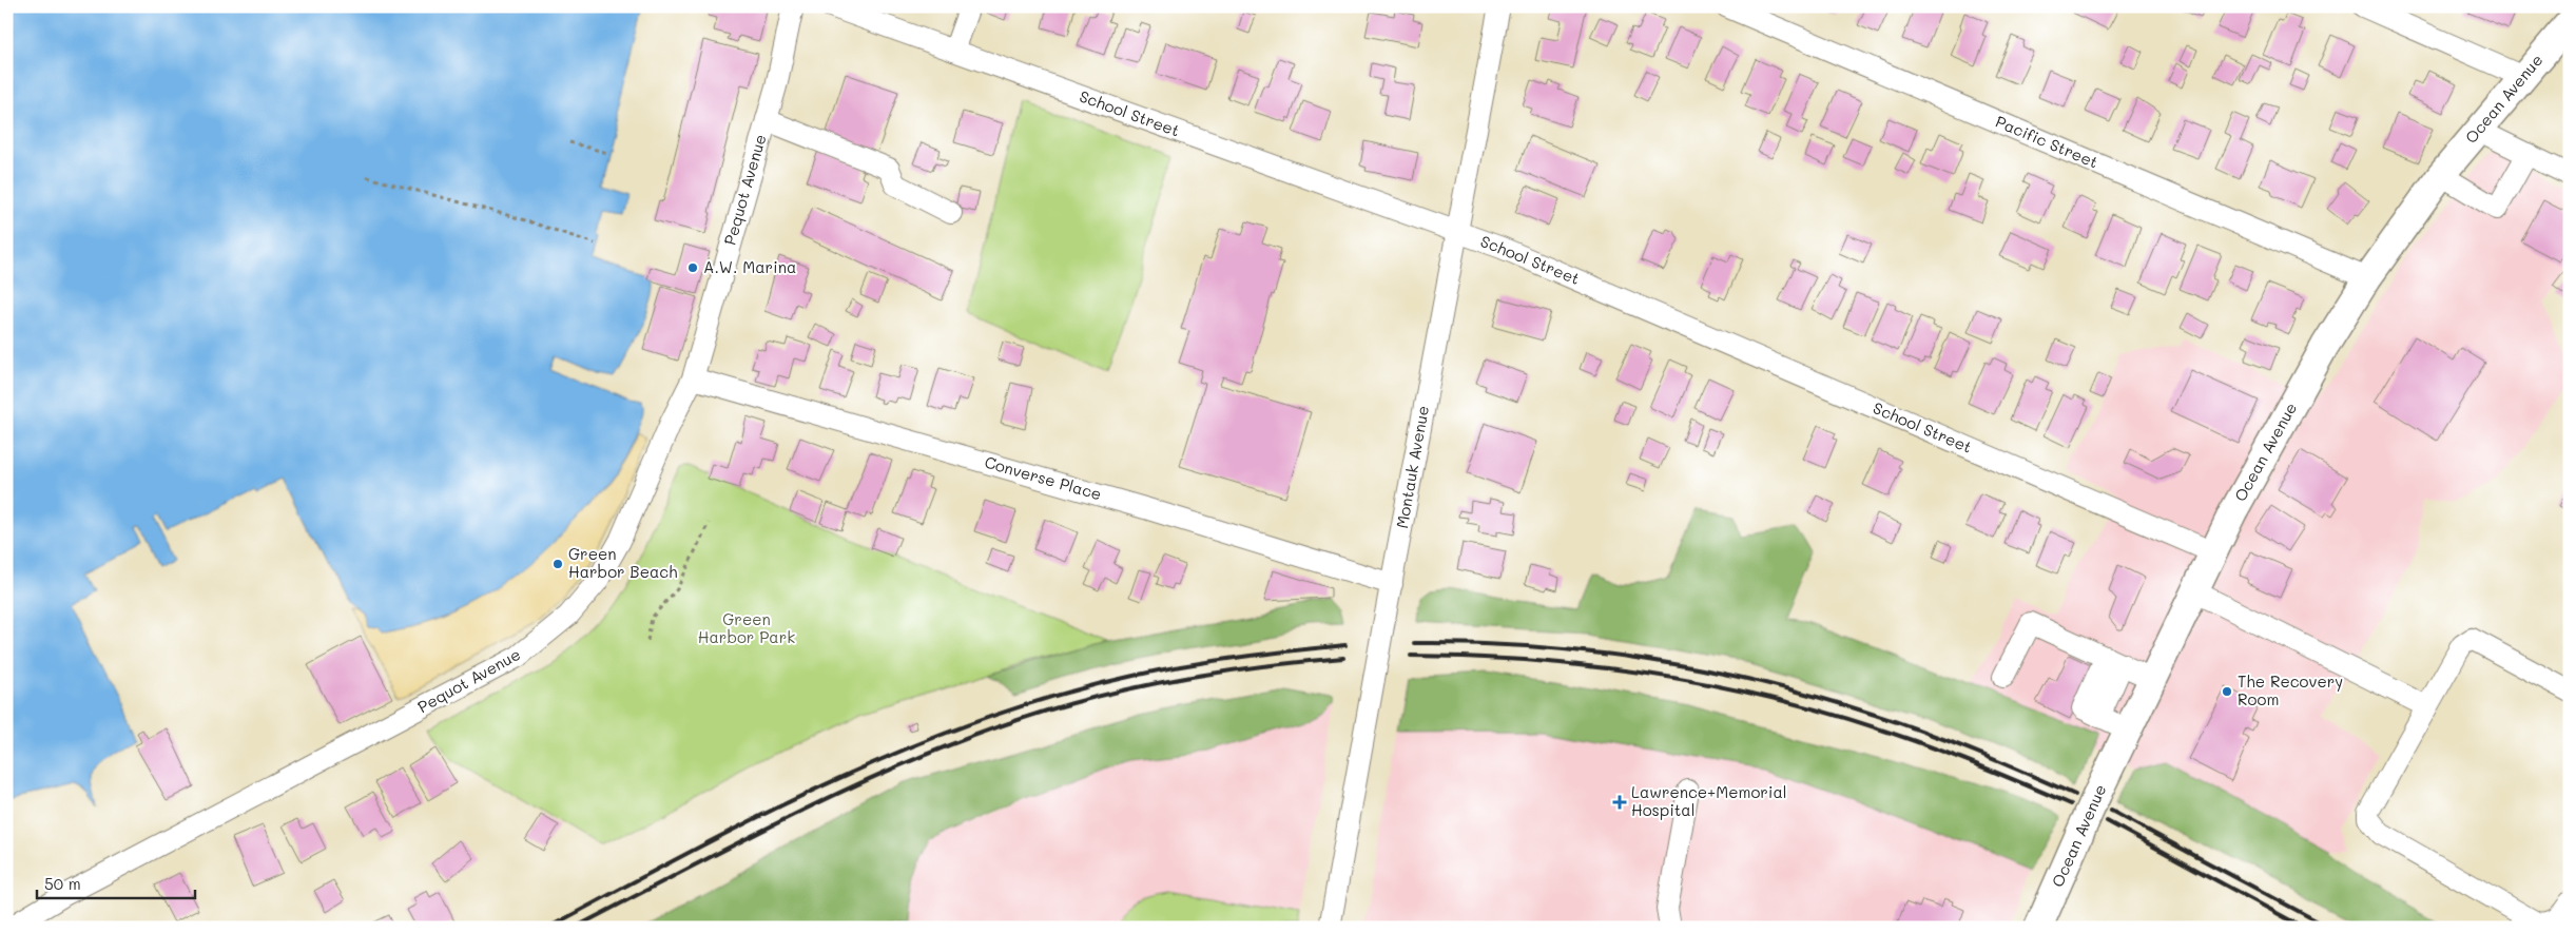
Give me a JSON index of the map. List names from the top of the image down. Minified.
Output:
{"streets":{"main road":["Ocean Avenue"],"street":["School Street","Pacific Street","Pequot Avenue","Montauk Avenue","Converse Place"]},"crossings":[["Ocean Avenue","School Street"],["Ocean Avenue","Pacific Street"],["School Street","Montauk Avenue"],["Pequot Avenue","Converse Place"],["Montauk Avenue","Converse Place"]],"parks":["Green Harbor Park"],"places":{"other":["A.W. Marina","Green Harbor Beach","The Recovery Room"],"health":["Lawrence+Memorial Hospital"]},"scale_bar":"50 m"}
